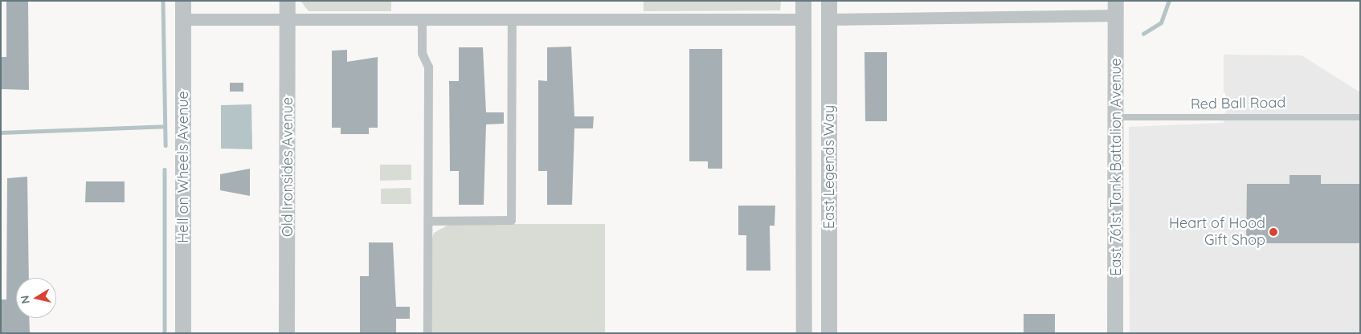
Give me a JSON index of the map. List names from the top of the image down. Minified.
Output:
{"streets":{"street":["Hell on Wheels Avenue","Old Ironsides Avenue","East Legends Way","East 761st Tank Battalion Avenue"],"lane":["Red Ball Road"]},"crossings":[["Red Ball Road","East 761st Tank Battalion Avenue"]],"places":["Heart of Hood Gift Shop"],"north":"left"}
